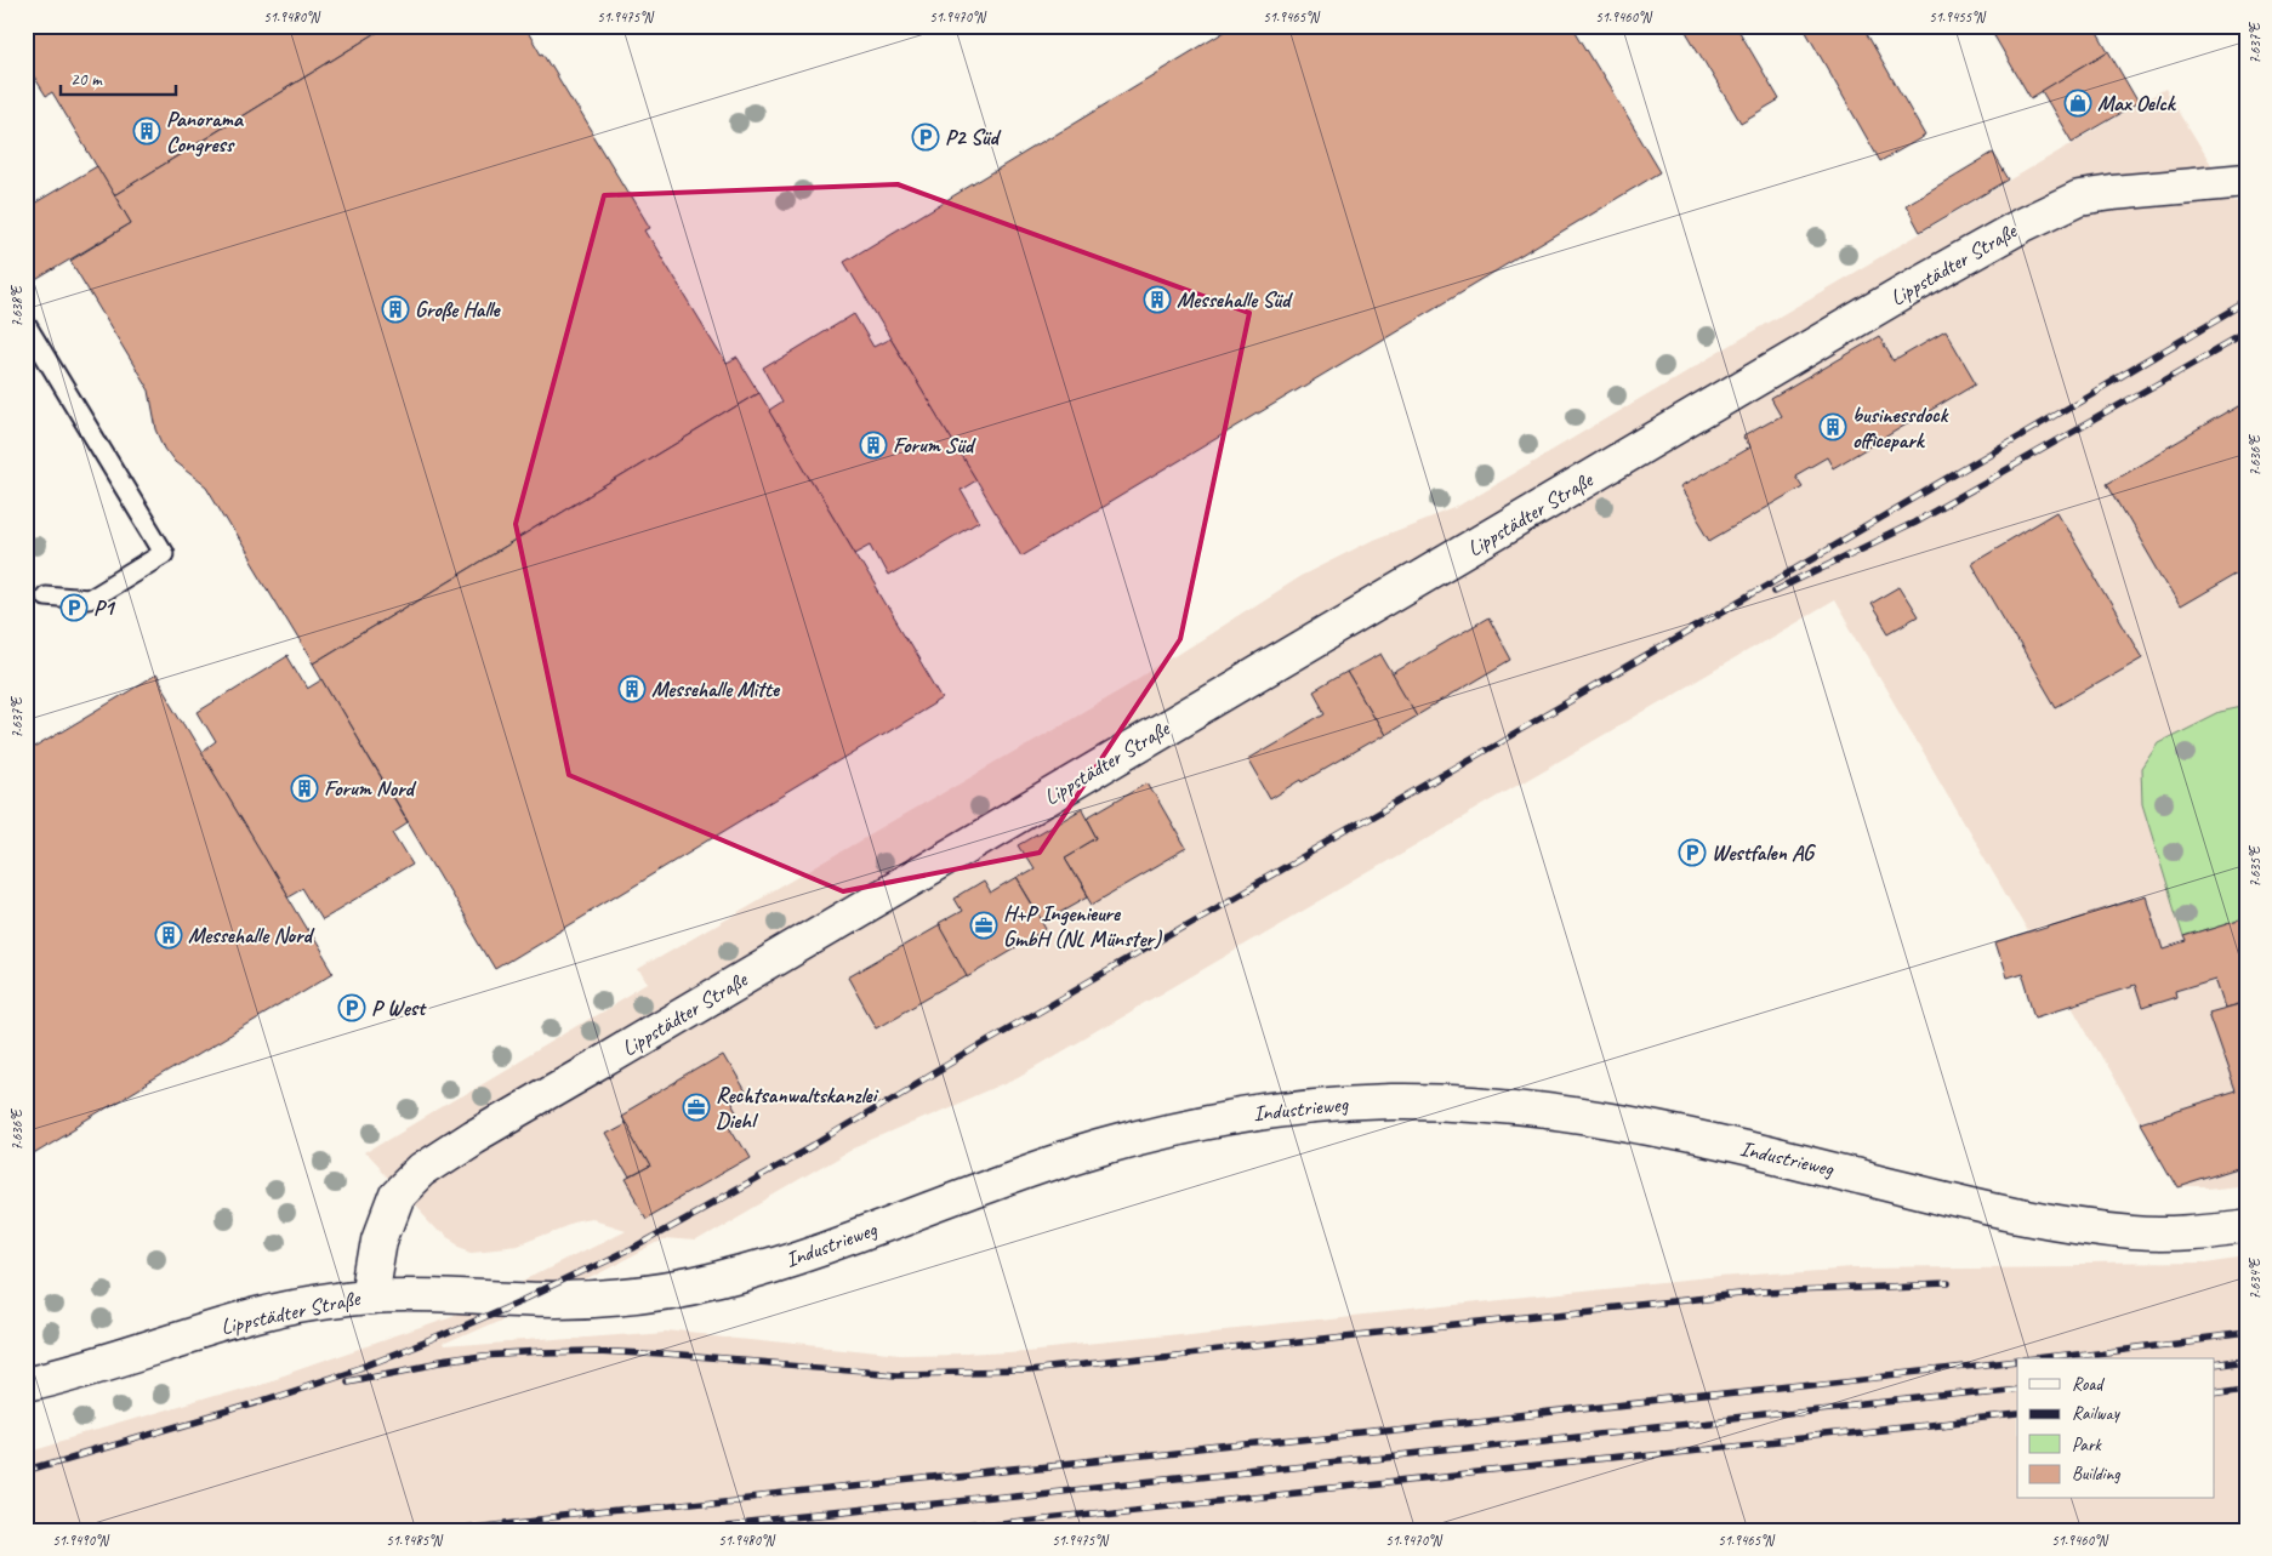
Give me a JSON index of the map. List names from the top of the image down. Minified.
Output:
{"streets":{"street":["Lippstädter Straße","Industrieweg"]},"crossings":[["Lippstädter Straße","Industrieweg"]],"places":{"shop":["Max Oelck"],"building":["Panorama Congress","Messehalle Süd","Große Halle","businessdock officepark","Forum Süd","Messehalle Mitte","Forum Nord","Messehalle Nord"],"parking":["P2 Süd","P1","Westfalen AG","P West"],"office":["H+P Ingenieure GmbH (NL Münster)","Rechtsanwaltskanzlei Diehl"]},"legend":["Road","Railway","Park","Building"],"scale_bar":"20 m","coordinates":["51.9480°N","51.9475°N","51.9470°N","51.9465°N","51.9460°N","51.9455°N","7.637°E","7.638°E","7.636°E","7.635°E","7.634°E","51.9490°N","51.9485°N"]}
